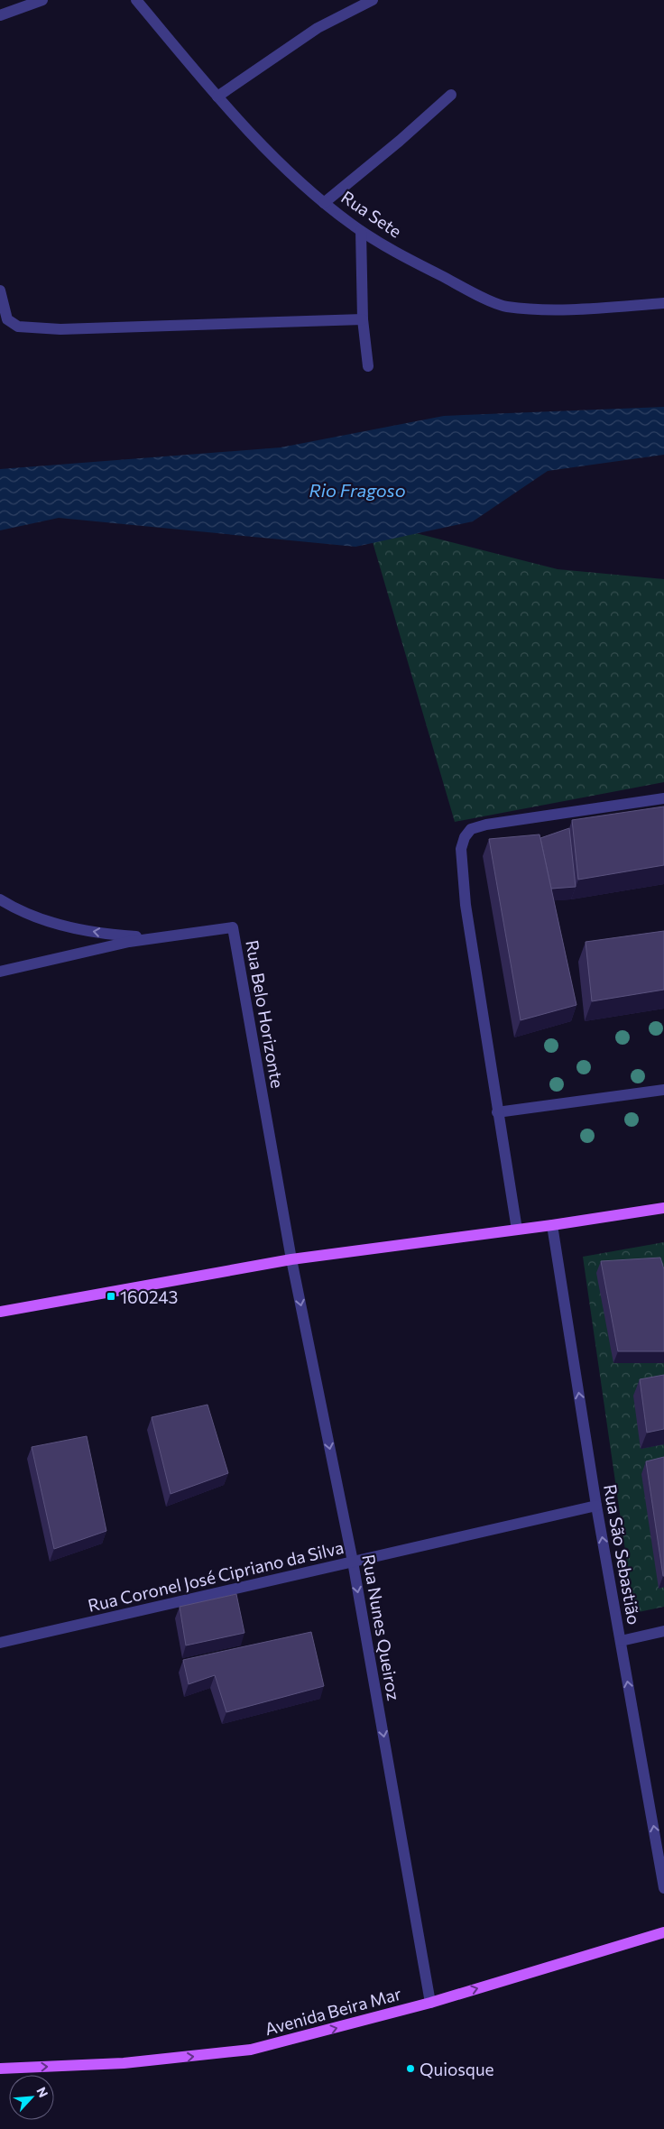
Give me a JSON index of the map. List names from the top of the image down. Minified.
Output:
{"streets":{"main road":["Avenida Beira Mar"],"street":["Rua Sete","Rua Belo Horizonte","Rua São Sebastião","Rua Coronel José Cipriano da Silva","Rua Nunes Queiroz"]},"crossings":[["Rua Belo Horizonte","Rua Nunes Queiroz"],["Rua São Sebastião","Rua Coronel José Cipriano da Silva"],["Rua Coronel José Cipriano da Silva","Rua Nunes Queiroz"],["Rua Nunes Queiroz","Avenida Beira Mar"]],"one_way":["Rua São Sebastião","Rua Nunes Queiroz","Avenida Beira Mar"],"water":["Rio Fragoso"],"places":{"transit":["160243"],"other":["Quiosque"]},"north":"top right"}
